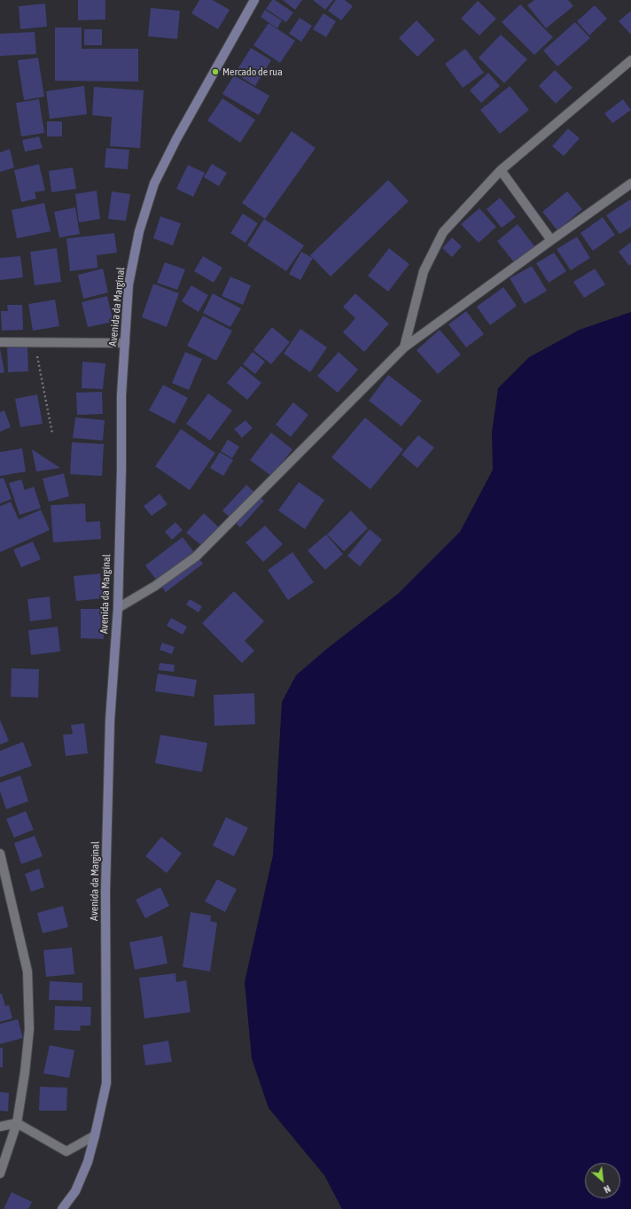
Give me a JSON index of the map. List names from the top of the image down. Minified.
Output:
{"streets":{"street":["Avenida da Marginal"]},"places":["Mercado de rua"],"north":"bottom right"}
